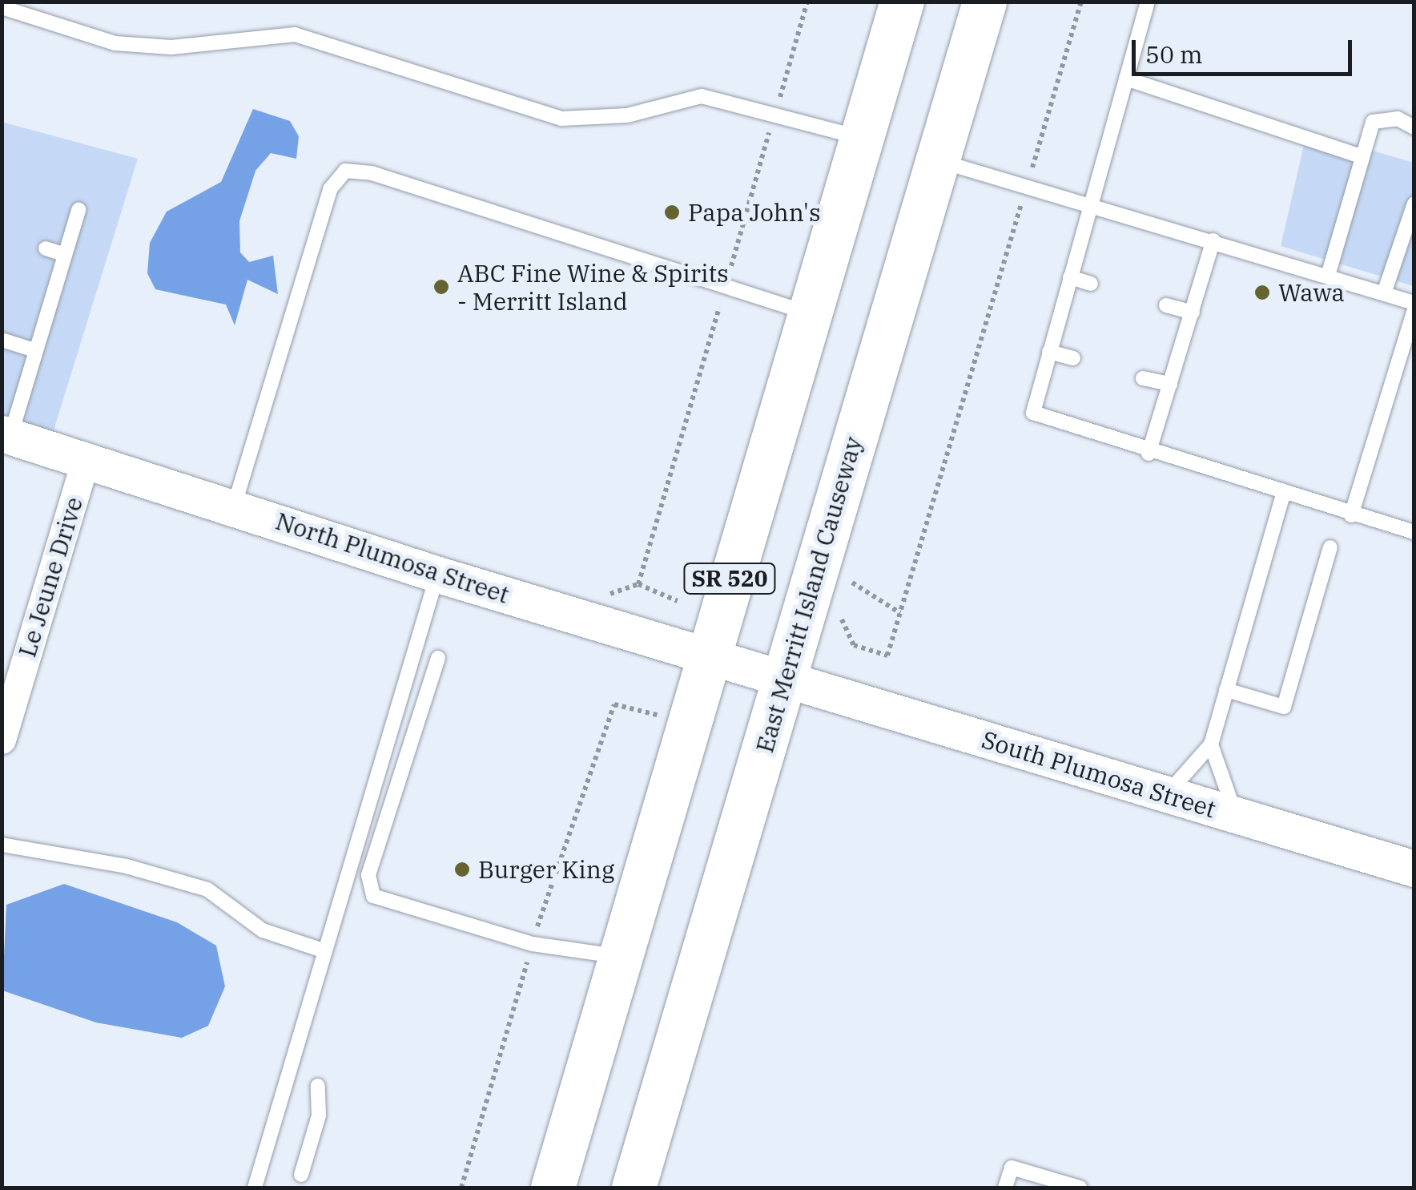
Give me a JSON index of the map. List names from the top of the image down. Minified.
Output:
{"streets":{"main road":["SR 520","East Merritt Island Causeway"],"street":["North Plumosa Street","Le Jeune Drive","South Plumosa Street"]},"crossings":[["North Plumosa Street","Le Jeune Drive"],["North Plumosa Street","SR 520"],["North Plumosa Street","East Merritt Island Causeway"],["North Plumosa Street","South Plumosa Street"],["East Merritt Island Causeway","South Plumosa Street"]],"places":["Papa John's","ABC Fine Wine & Spirits - Merritt Island","Wawa","Burger King"],"scale_bar":"50 m"}
